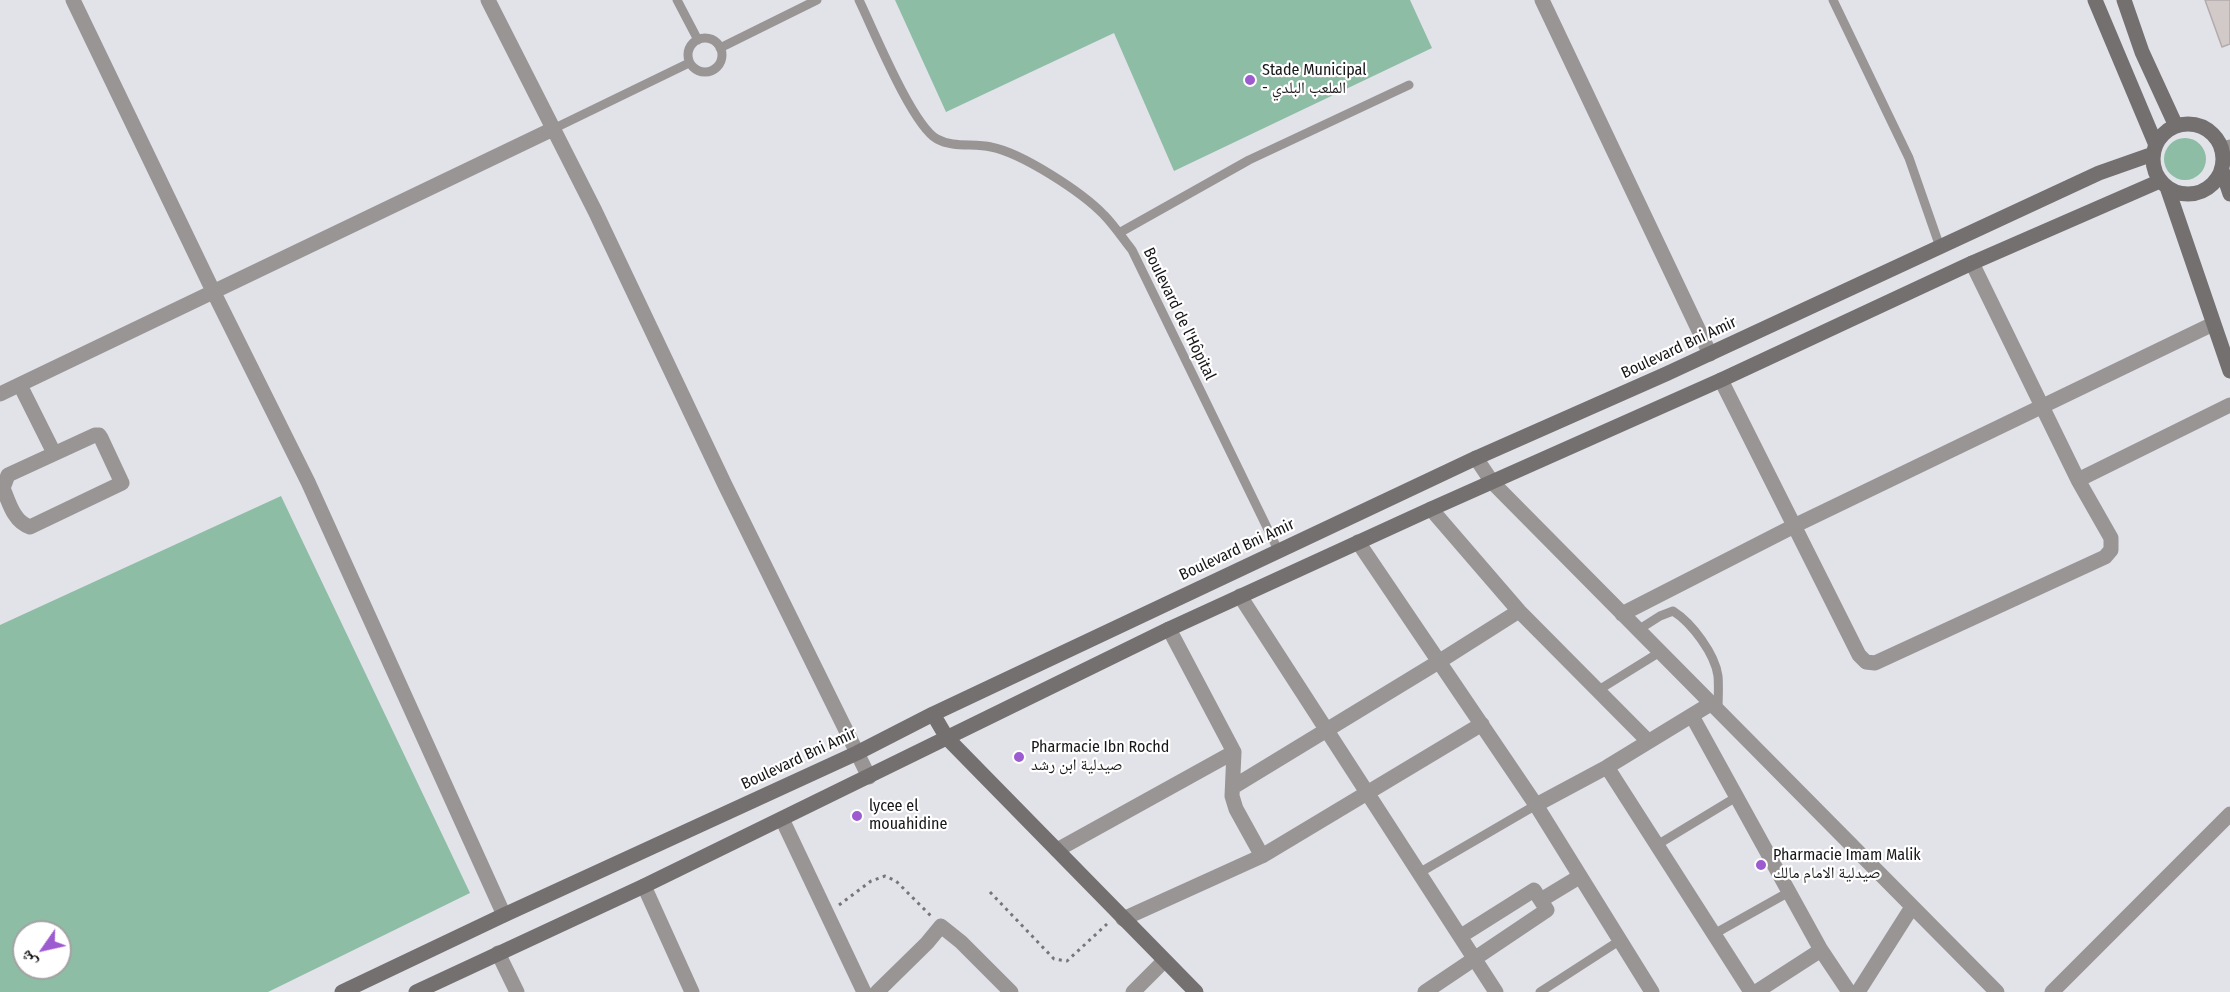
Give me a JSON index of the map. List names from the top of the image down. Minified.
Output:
{"streets":{"main road":["Boulevard Bni Amir"],"lane":["Boulevard de l'Hôpital"]},"crossings":[["Boulevard de l'Hôpital","Boulevard Bni Amir"]],"places":["Stade Municipal - الملعب البلدي","Pharmacie Ibn Rochd صيدلية ابن رشد","lycee el mouahidine","Pharmacie Imam Malik صيدلية الامام مالك"],"north":"bottom left"}
